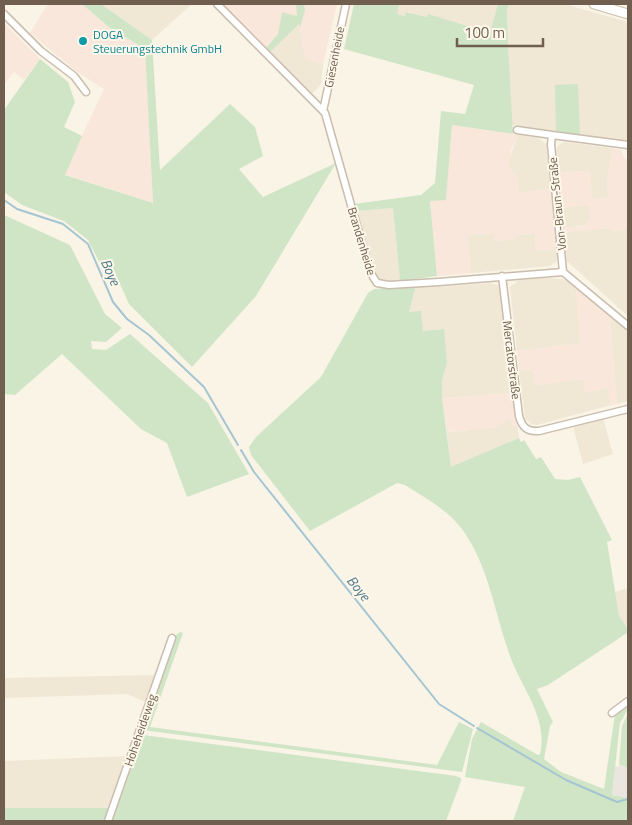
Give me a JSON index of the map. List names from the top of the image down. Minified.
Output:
{"streets":{"street":["Giesenheide","Von-Braun-Straße","Brandenheide","Mercatorstraße","Hoheheideweg"]},"crossings":[["Giesenheide","Brandenheide"],["Von-Braun-Straße","Brandenheide"],["Brandenheide","Mercatorstraße"]],"water":["Boye"],"places":["DOGA Steuerungstechnik GmbH"],"scale_bar":"100 m"}
